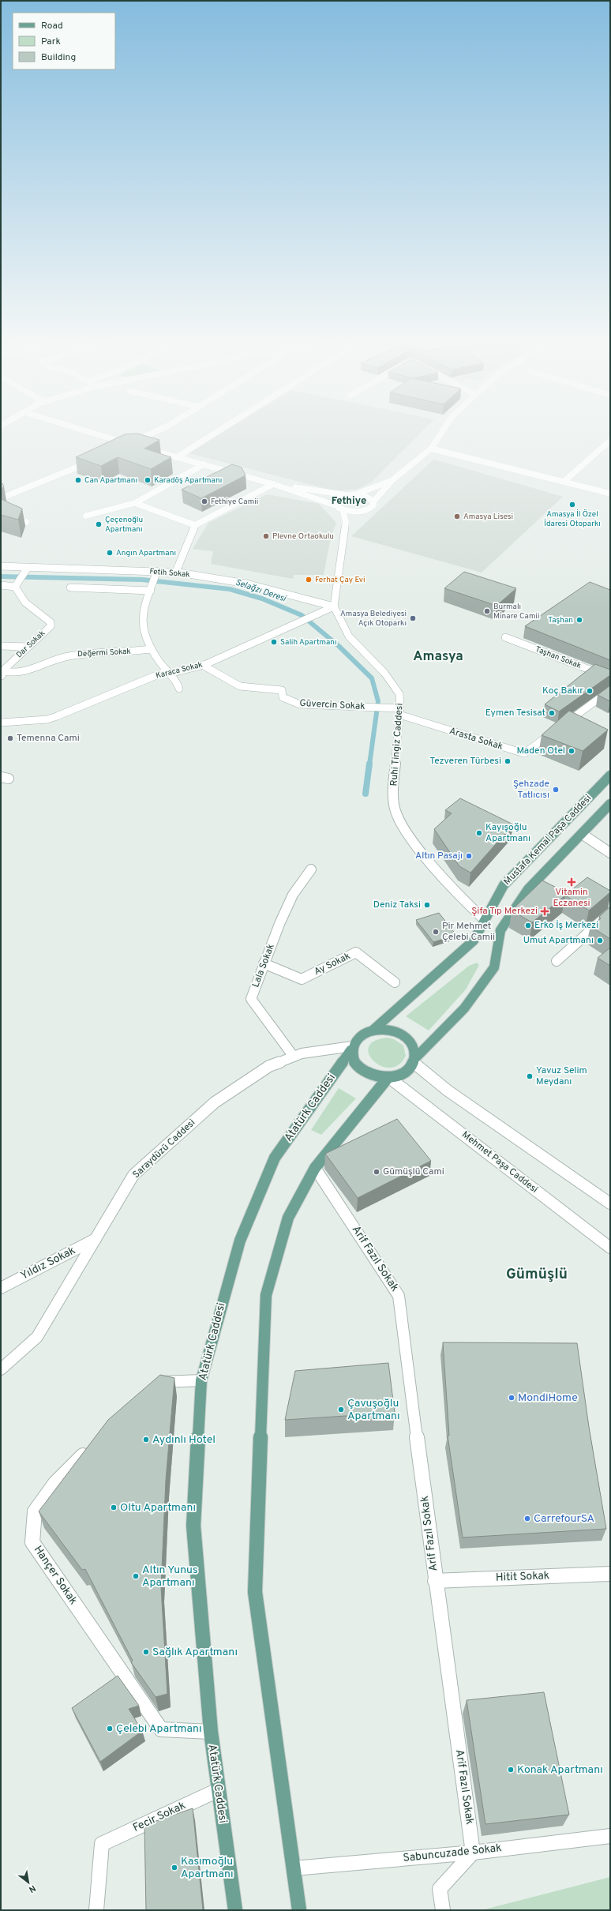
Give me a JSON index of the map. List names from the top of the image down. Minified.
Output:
{"streets":{"main road":["Mustafa Kemal Paşa Caddesi","Atatürk Caddesi"],"street":["Fetih Sokak","Dar Sokak","Değermi Sokak","Taşhan Sokak","Karaca Sokak","Güvercin Sokak","Arasta Sokak","Ruhi Tingiz Caddesi","Ay Sokak","Lala Sokak","Saraydüzü Caddesi","Mehmet Paşa Caddesi","Arif Fazıl Sokak","Yıldız Sokak","Hançer Sokak","Hitit Sokak","Fecir Sokak","Sabuncuzade Sokak"]},"crossings":[["Fetih Sokak","Karaca Sokak"],["Fetih Sokak","Ruhi Tingiz Caddesi"],["Dar Sokak","Değermi Sokak"],["Karaca Sokak","Güvercin Sokak"],["Karaca Sokak","Ruhi Tingiz Caddesi"],["Güvercin Sokak","Arasta Sokak"],["Güvercin Sokak","Ruhi Tingiz Caddesi"],["Arasta Sokak","Ruhi Tingiz Caddesi"],["Ruhi Tingiz Caddesi","Mustafa Kemal Paşa Caddesi"],["Mustafa Kemal Paşa Caddesi","Atatürk Caddesi"],["Mustafa Kemal Paşa Caddesi","Saraydüzü Caddesi"],["Mustafa Kemal Paşa Caddesi","Mehmet Paşa Caddesi"],["Ay Sokak","Lala Sokak"],["Lala Sokak","Saraydüzü Caddesi"],["Atatürk Caddesi","Saraydüzü Caddesi"],["Atatürk Caddesi","Mehmet Paşa Caddesi"],["Atatürk Caddesi","Hançer Sokak"],["Atatürk Caddesi","Fecir Sokak"],["Saraydüzü Caddesi","Mehmet Paşa Caddesi"],["Saraydüzü Caddesi","Yıldız Sokak"],["Arif Fazıl Sokak","Hitit Sokak"],["Arif Fazıl Sokak","Sabuncuzade Sokak"]],"districts":["Fethiye","Amasya","Gümüşlü"],"water":["Selağzı Deresi"],"places":{"other":["Can Apartmanı","Karadöş Apartmanı","Fethiye Camii","Amasya İl Özel İdaresi Otoparkı","Amasya Lisesi","Çeçenoğlu Apartmanı","Plevne Ortaokulu","Angın Apartmanı","Ferhat Çay Evi","Burmalı Minare Camii","Amasya Belediyesi Açık Otoparkı","Taşhan","Salih Apartmanı","Koç Bakır","Eymen Tesisat","Temenna Cami","Maden Otel","Tezveren Türbesi","Şehzade Tatlıcısı","Kayışoğlu Apartmanı","Altın Pasajı","Deniz Taksi","Erko İş Merkezi","Pir Mehmet Çelebi Camii","Umut Apartmanı","Yavuz Selim Meydanı","Gümüşlü Cami","MondiHome","Çavuşoğlu Apartmanı","Aydınlı Hotel","Oltu Apartmanı","CarrefourSA","Altın Yunus Apartmanı","Sağlık Apartmanı","Çelebi Apartmanı","Konak Apartmanı","Kasımoğlu Apartmanı"],"health":["Vitamin Eczanesi","Şifa Tıp Merkezi"]},"legend":["Road","Park","Building"],"north":"bottom right"}
